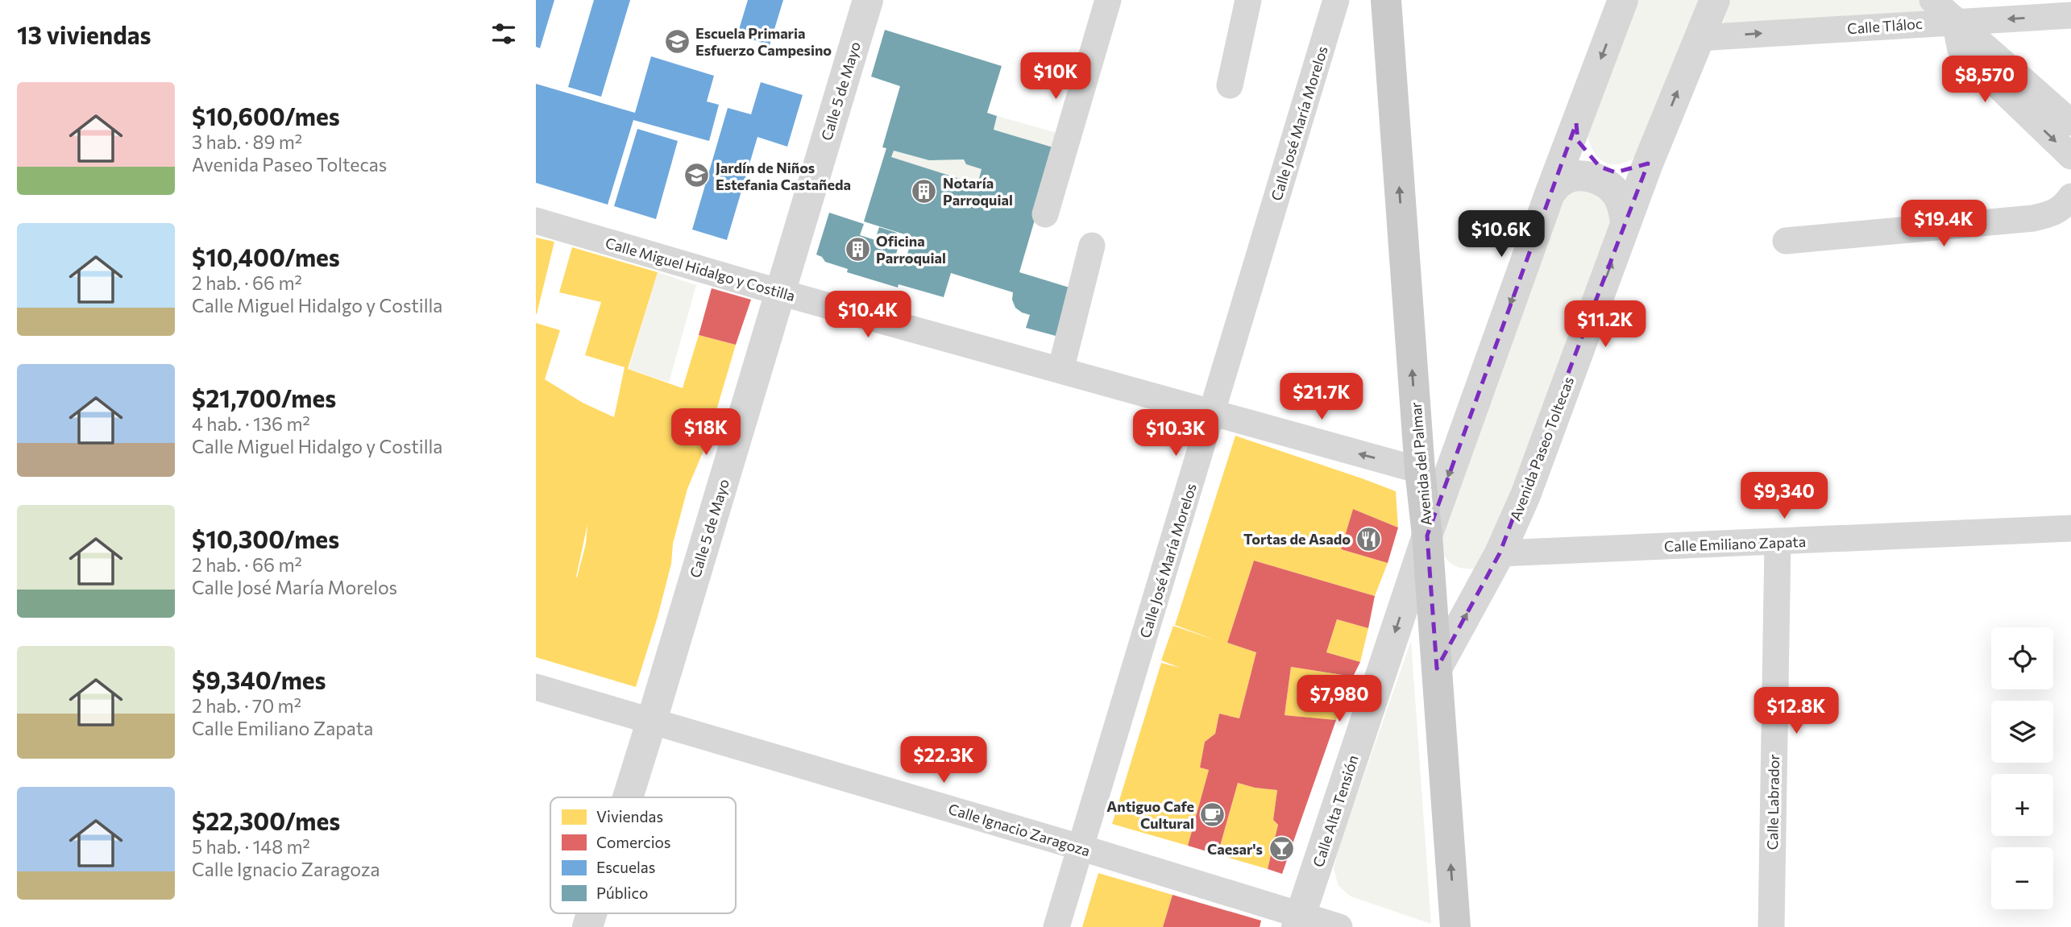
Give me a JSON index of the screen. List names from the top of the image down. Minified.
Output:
{"streets":{"main road":["Avenida del Palmar"],"street":["Calle Tláloc","Calle 5 de Mayo","Calle José María Morelos","Calle Miguel Hidalgo y Costilla","Avenida Paseo Toltecas","Calle Emiliano Zapata","Calle Labrador","Calle Alta Tensión","Calle Ignacio Zaragoza"]},"crossings":[["Calle Tláloc","Avenida Paseo Toltecas"],["Calle 5 de Mayo","Calle Miguel Hidalgo y Costilla"],["Calle 5 de Mayo","Calle Ignacio Zaragoza"],["Calle José María Morelos","Calle Miguel Hidalgo y Costilla"],["Calle José María Morelos","Calle Ignacio Zaragoza"],["Calle Miguel Hidalgo y Costilla","Avenida del Palmar"],["Avenida Paseo Toltecas","Avenida del Palmar"],["Avenida Paseo Toltecas","Calle Emiliano Zapata"],["Avenida del Palmar","Calle Alta Tensión"],["Calle Emiliano Zapata","Calle Labrador"],["Calle Alta Tensión","Calle Ignacio Zaragoza"]],"one_way":["Avenida del Palmar","Calle Alta Tensión"],"places":{"school or university":["Escuela Primaria Esfuerzo Campesino","Jardín de Niños Estefania Castañeda"],"building":["Notaría Parroquial","Oficina Parroquial"],"restaurant":["Tortas de Asado"],"cafe":["Antiguo Cafe Cultural"],"bar":["Caesar's"]},"legend":["Viviendas","Comercios","Escuelas","Público"],"page":{"heading":"13 viviendas","price":["$10K","$8,570","$19.4K","$10.6K","$10.4K","$11.2K","$21.7K","$18K","$10.3K","$9,340","$7,980","$12.8K","$22.3K"],"list":[{"name":"$10,600/mes","note":"3 hab. · 89 m² · Avenida Paseo Toltecas"},{"name":"$10,400/mes","note":"2 hab. · 66 m² · Calle Miguel Hidalgo y Costilla"},{"name":"$21,700/mes","note":"4 hab. · 136 m² · Calle Miguel Hidalgo y Costilla"},{"name":"$10,300/mes","note":"2 hab. · 66 m² · Calle José María Morelos"},{"name":"$9,340/mes","note":"2 hab. · 70 m² · Calle Emiliano Zapata"},{"name":"$22,300/mes","note":"5 hab. · 148 m² · Calle Ignacio Zaragoza"}],"map_buttons":["+","−"]}}
